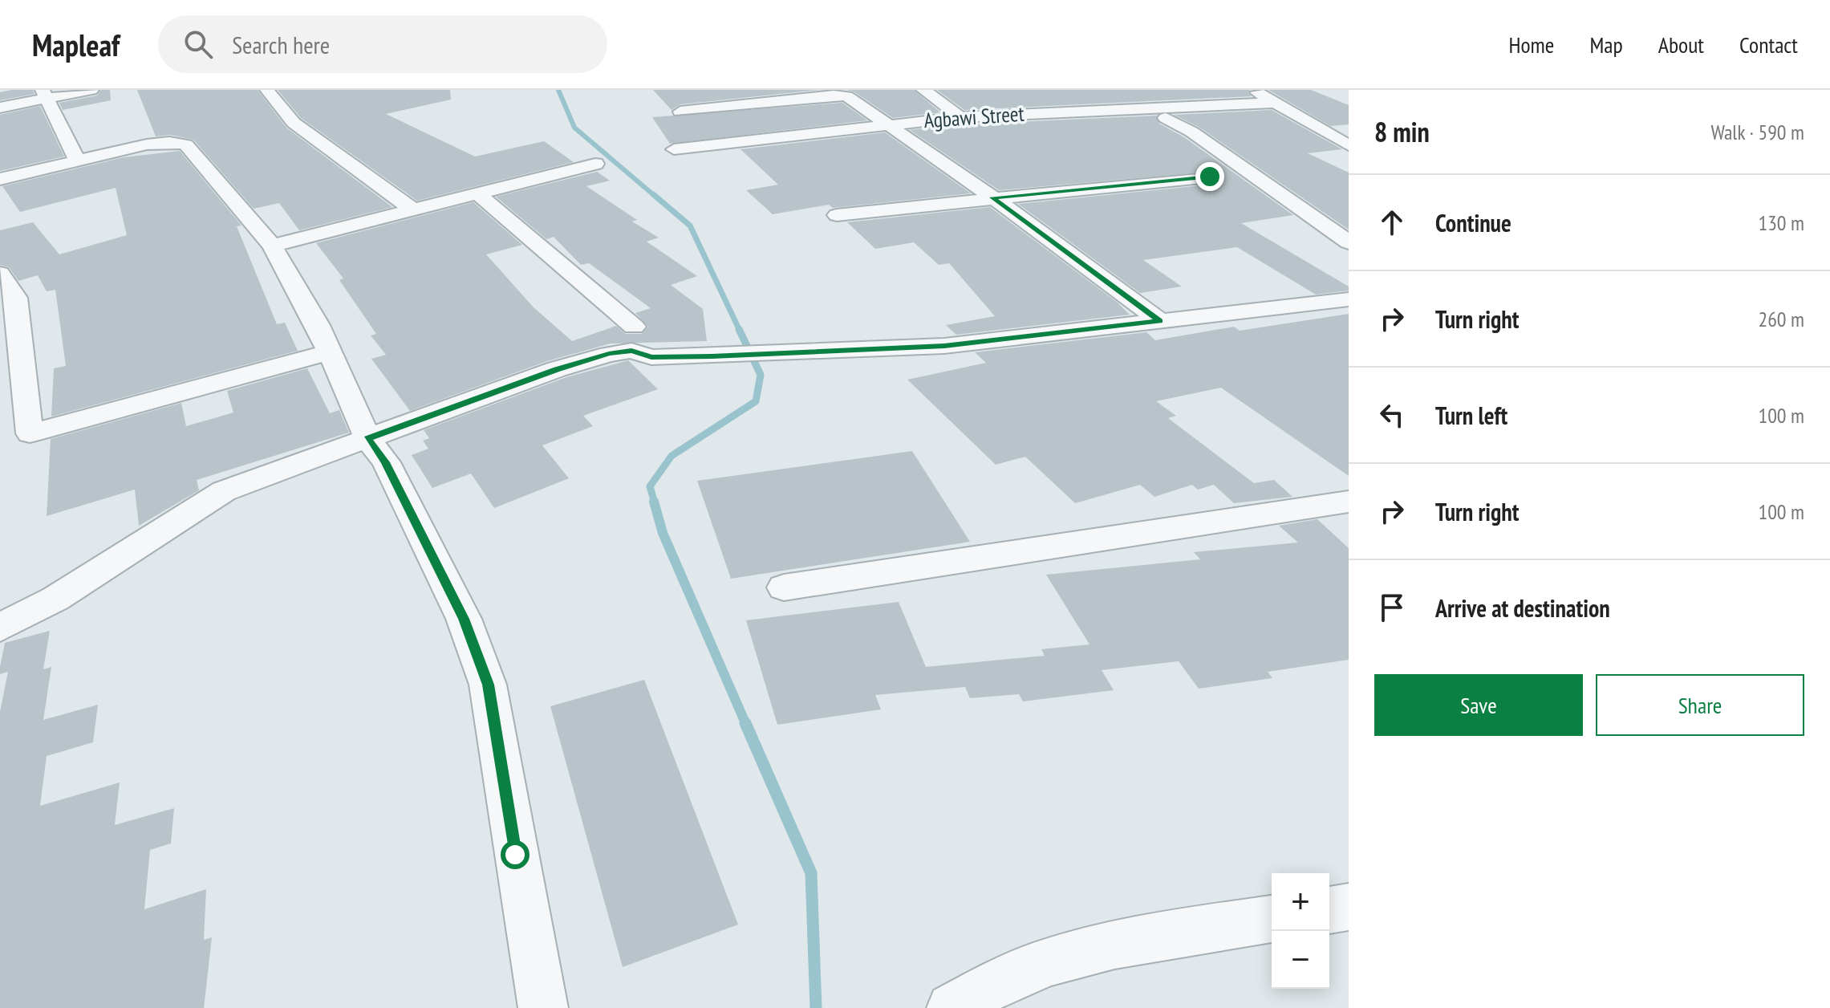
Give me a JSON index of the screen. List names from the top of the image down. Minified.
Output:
{"streets":{"street":["Agbawi Street"]},"page":{"header":"Mapleaf","search":"Search here","nav":["Home","Map","About","Contact"],"heading":["8 min","Walk · 590 m"],"list":[["Continue","130 m"],["Turn right","260 m"],["Turn left","100 m"],["Turn right","100 m"],"Arrive at destination"],"buttons":["Save","Share"],"map_buttons":["+","−"]}}
